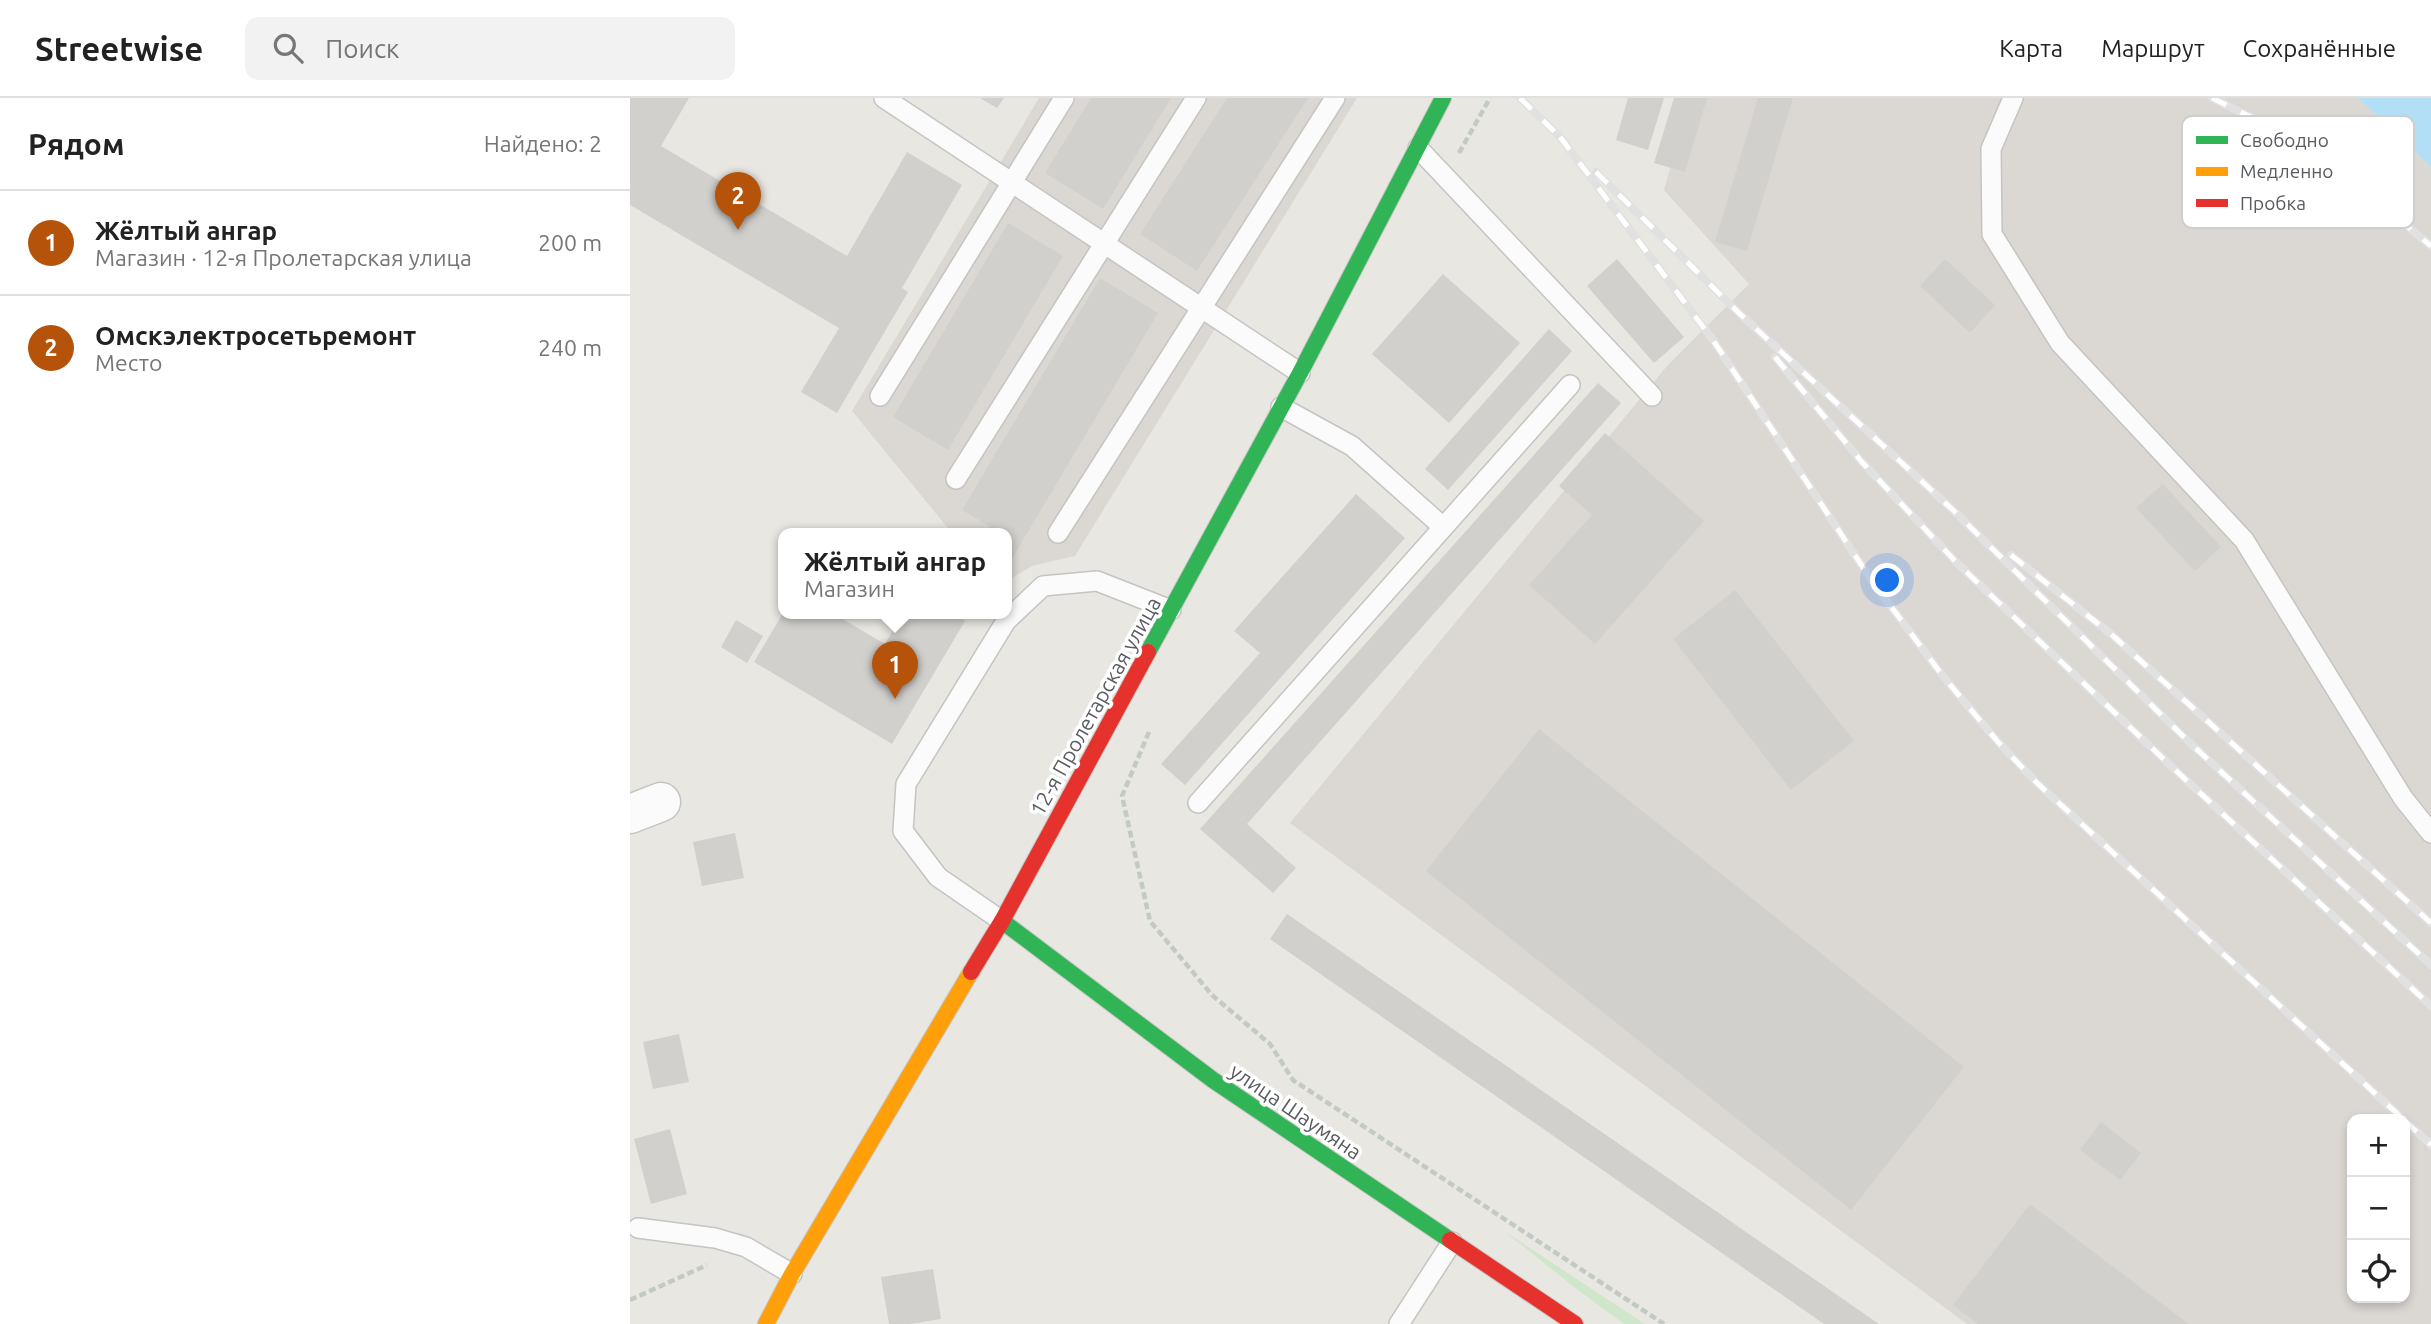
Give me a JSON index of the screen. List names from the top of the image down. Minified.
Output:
{"streets":{"main road":["12-я Пролетарская улица","улица Шаумяна"]},"crossings":[["12-я Пролетарская улица","улица Шаумяна"]],"legend":["Свободно","Медленно","Пробка"],"page":{"header":"Streetwise","search":"Поиск","nav":["Карта","Маршрут","Сохранённые"],"heading":["Рядом","Найдено: 2"],"pins":["2","1"],"list":[{"mark":"1","name":"Жёлтый ангар","note":"Магазин · 12-я Пролетарская улица","value":"200 m"},{"mark":"2","name":"Омскэлектросетьремонт","note":"Место","value":"240 m"}],"popup":["Жёлтый ангар","Магазин"],"map_buttons":["+","−"]}}
